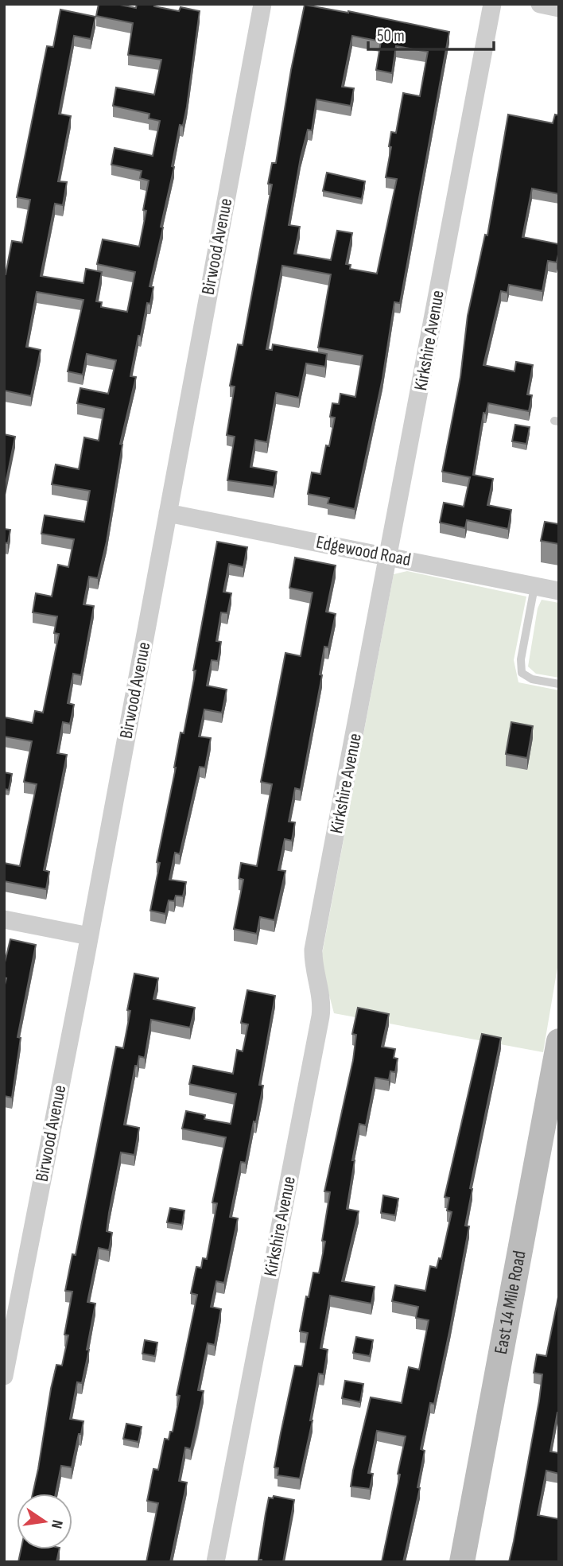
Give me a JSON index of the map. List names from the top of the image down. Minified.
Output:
{"streets":{"main road":["East 14 Mile Road"],"street":["Birwood Avenue","Kirkshire Avenue","Edgewood Road"]},"crossings":[["Birwood Avenue","Edgewood Road"],["Kirkshire Avenue","Edgewood Road"]],"scale_bar":"50 m","north":"right"}
